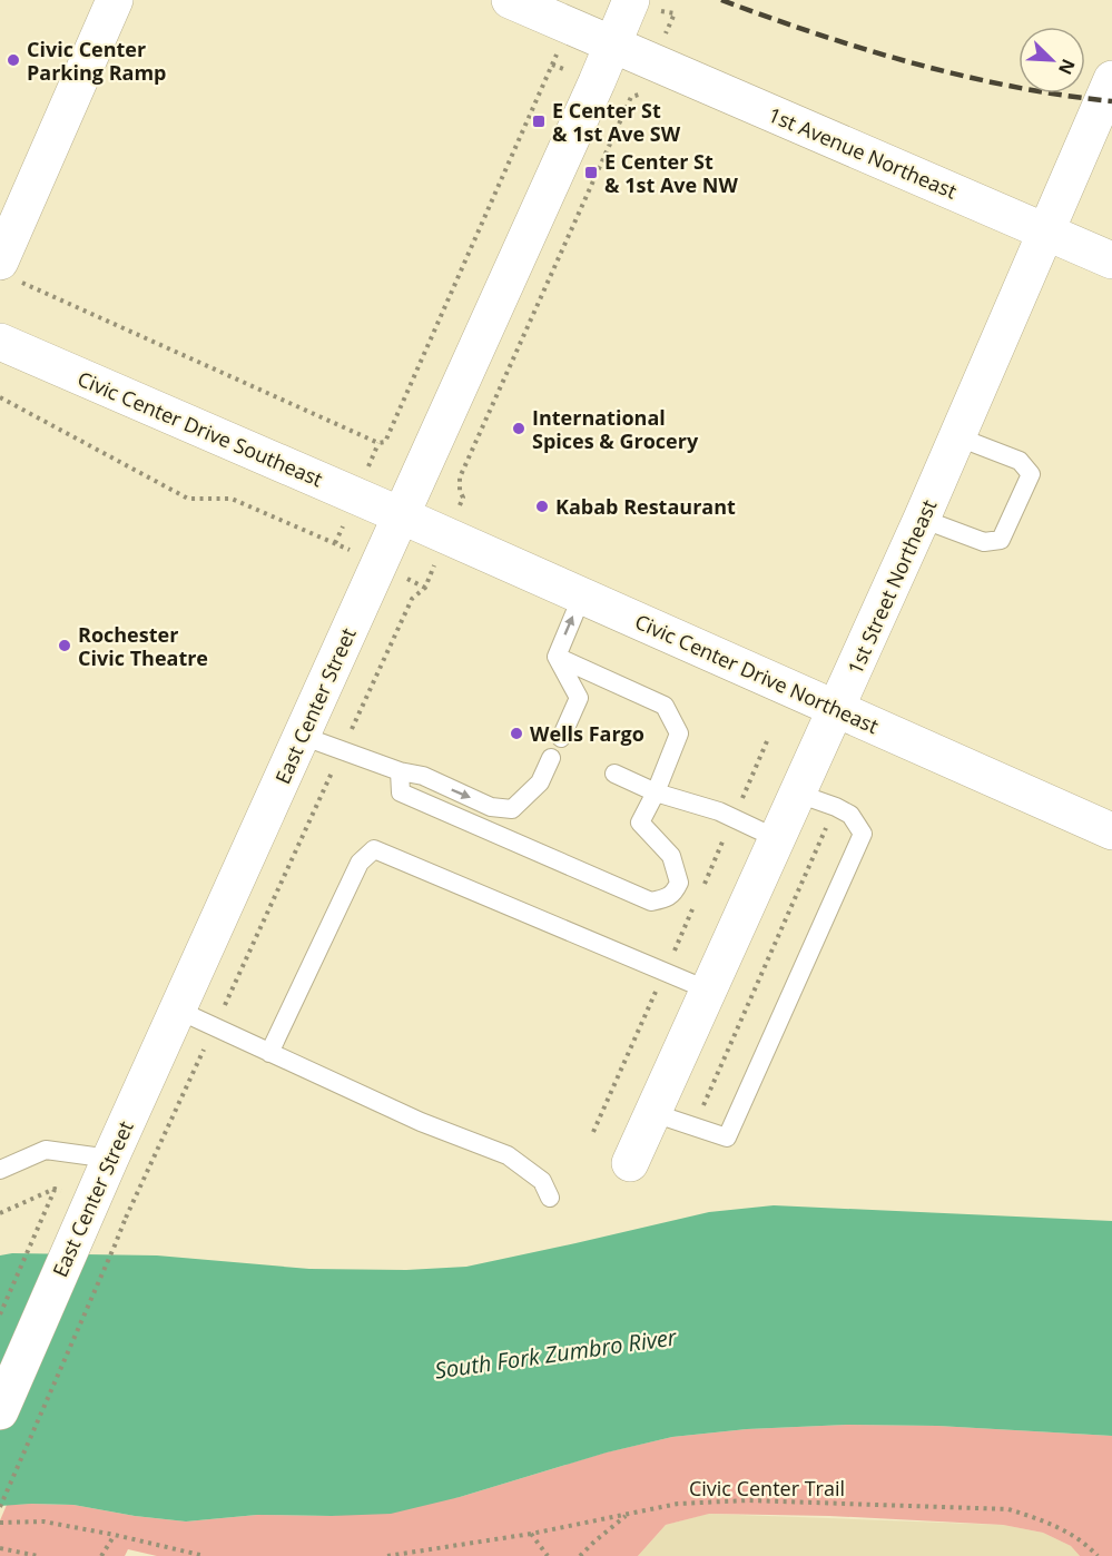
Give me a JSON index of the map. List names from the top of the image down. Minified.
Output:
{"streets":{"street":["1st Avenue Northeast","Civic Center Drive Southeast","1st Street Northeast","Civic Center Drive Northeast","East Center Street"],"path":["Civic Center Trail"]},"crossings":[["1st Avenue Northeast","1st Street Northeast"],["1st Avenue Northeast","East Center Street"],["Civic Center Drive Southeast","Civic Center Drive Northeast"],["Civic Center Drive Southeast","East Center Street"],["1st Street Northeast","Civic Center Drive Northeast"],["Civic Center Drive Northeast","East Center Street"]],"water":["South Fork Zumbro River"],"places":{"other":["Civic Center Parking Ramp","International Spices & Grocery","Kabab Restaurant","Rochester Civic Theatre","Wells Fargo"],"transit":["E Center St & 1st Ave SW","E Center St & 1st Ave NW"]},"north":"bottom right"}
